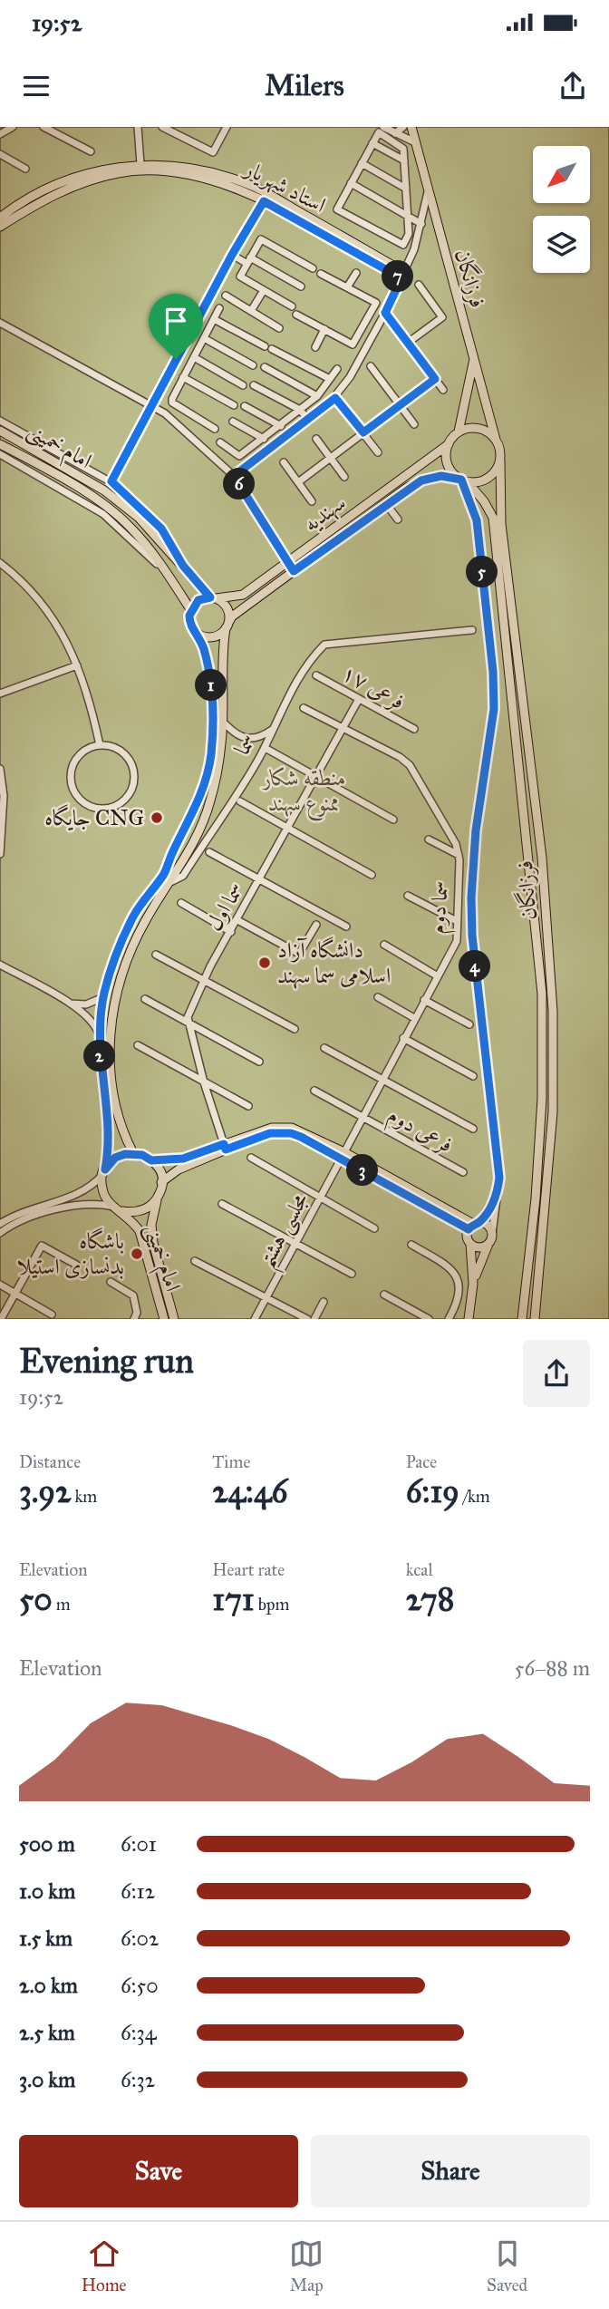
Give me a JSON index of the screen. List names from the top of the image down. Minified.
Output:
{"streets":{"main road":["استاد شهریار","فرزانگان","امام خمینی","سهندیه"],"street":["فرعی ۱۷","سما","سما اول","سما دوم","فرعی دوم","مجلسی هشتم"]},"crossings":[["فرزانگان","سهندیه"],["امام خمینی","سهندیه"],["فرعی ۱۷","سما اول"],["سما اول","سما دوم"],["سما دوم","فرعی دوم"],["سما دوم","مجلسی هشتم"]],"parks":["منطقه شکار ممنوع سهند"],"places":["جایگاه CNG","دانشگاه آزاد اسلامی سما سهند","باشگاه بدنسازی استیلا"],"north":"bottom left","page":{"status":"19:52","header":"Milers","pins":["7","6","5","1","4","2","3"],"heading":["Evening run","19:52"],"stats":[["Distance","3.92 km"],["Time","24:46"],["Pace","6:19 /km"],["Elevation","50 m"],["Heart rate","171 bpm"],["kcal","278"]],"chart":["Elevation","56–88 m"],"list":[{"name":"500 m","note":"6:01"},{"name":"1.0 km","note":"6:12"},{"name":"1.5 km","note":"6:02"},{"name":"2.0 km","note":"6:50"},{"name":"2.5 km","note":"6:34"},{"name":"3.0 km","note":"6:32"}],"buttons":["Save","Share"],"tabs":["Home","Map","Saved"]}}
